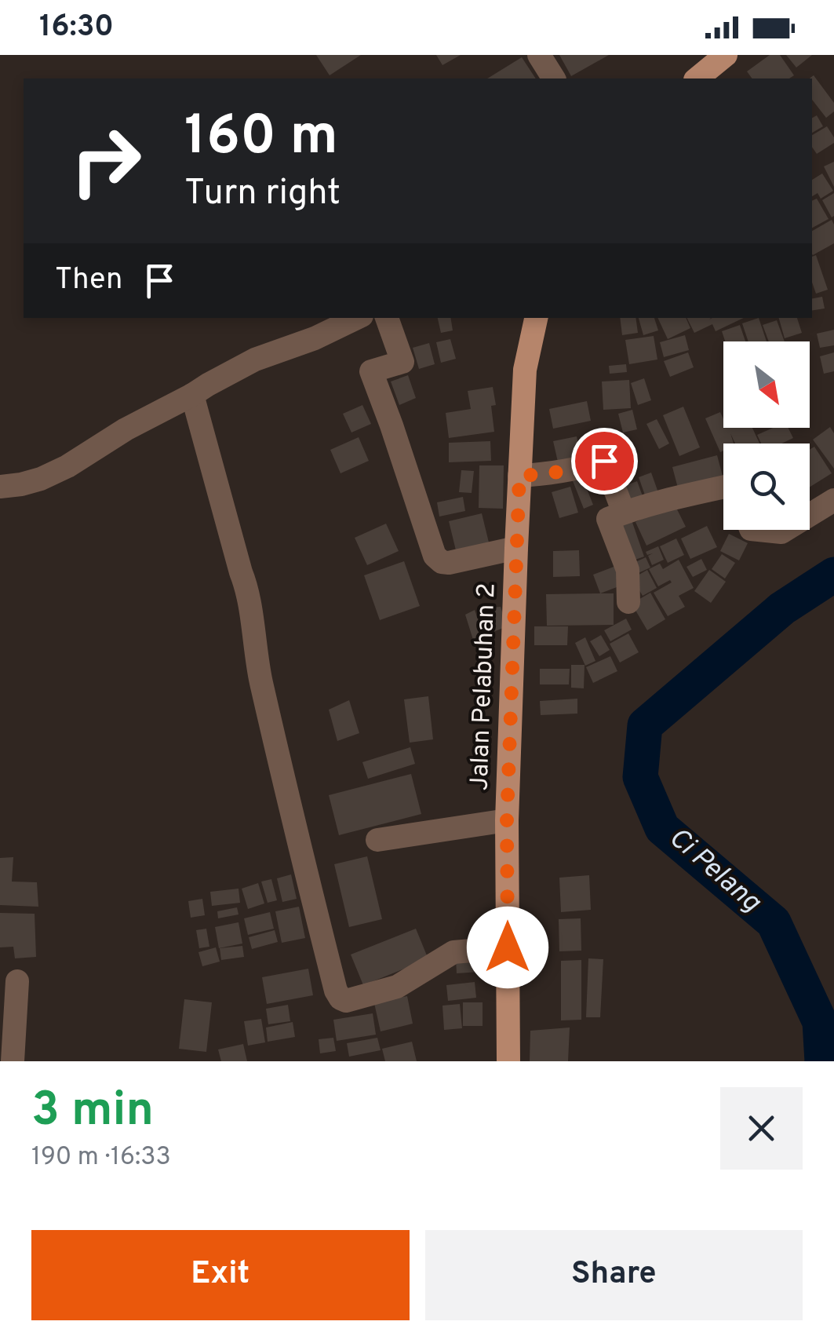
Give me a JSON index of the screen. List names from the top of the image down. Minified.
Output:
{"streets":{"main road":["Jalan Pelabuhan 2"]},"water":["Ci Pelang"],"north":"bottom right","page":{"status":"16:30","turn":["160 m","Turn right"],"then":"Then","heading":["3 min","190 m · 16:33"],"buttons":["Exit","Share"]}}
